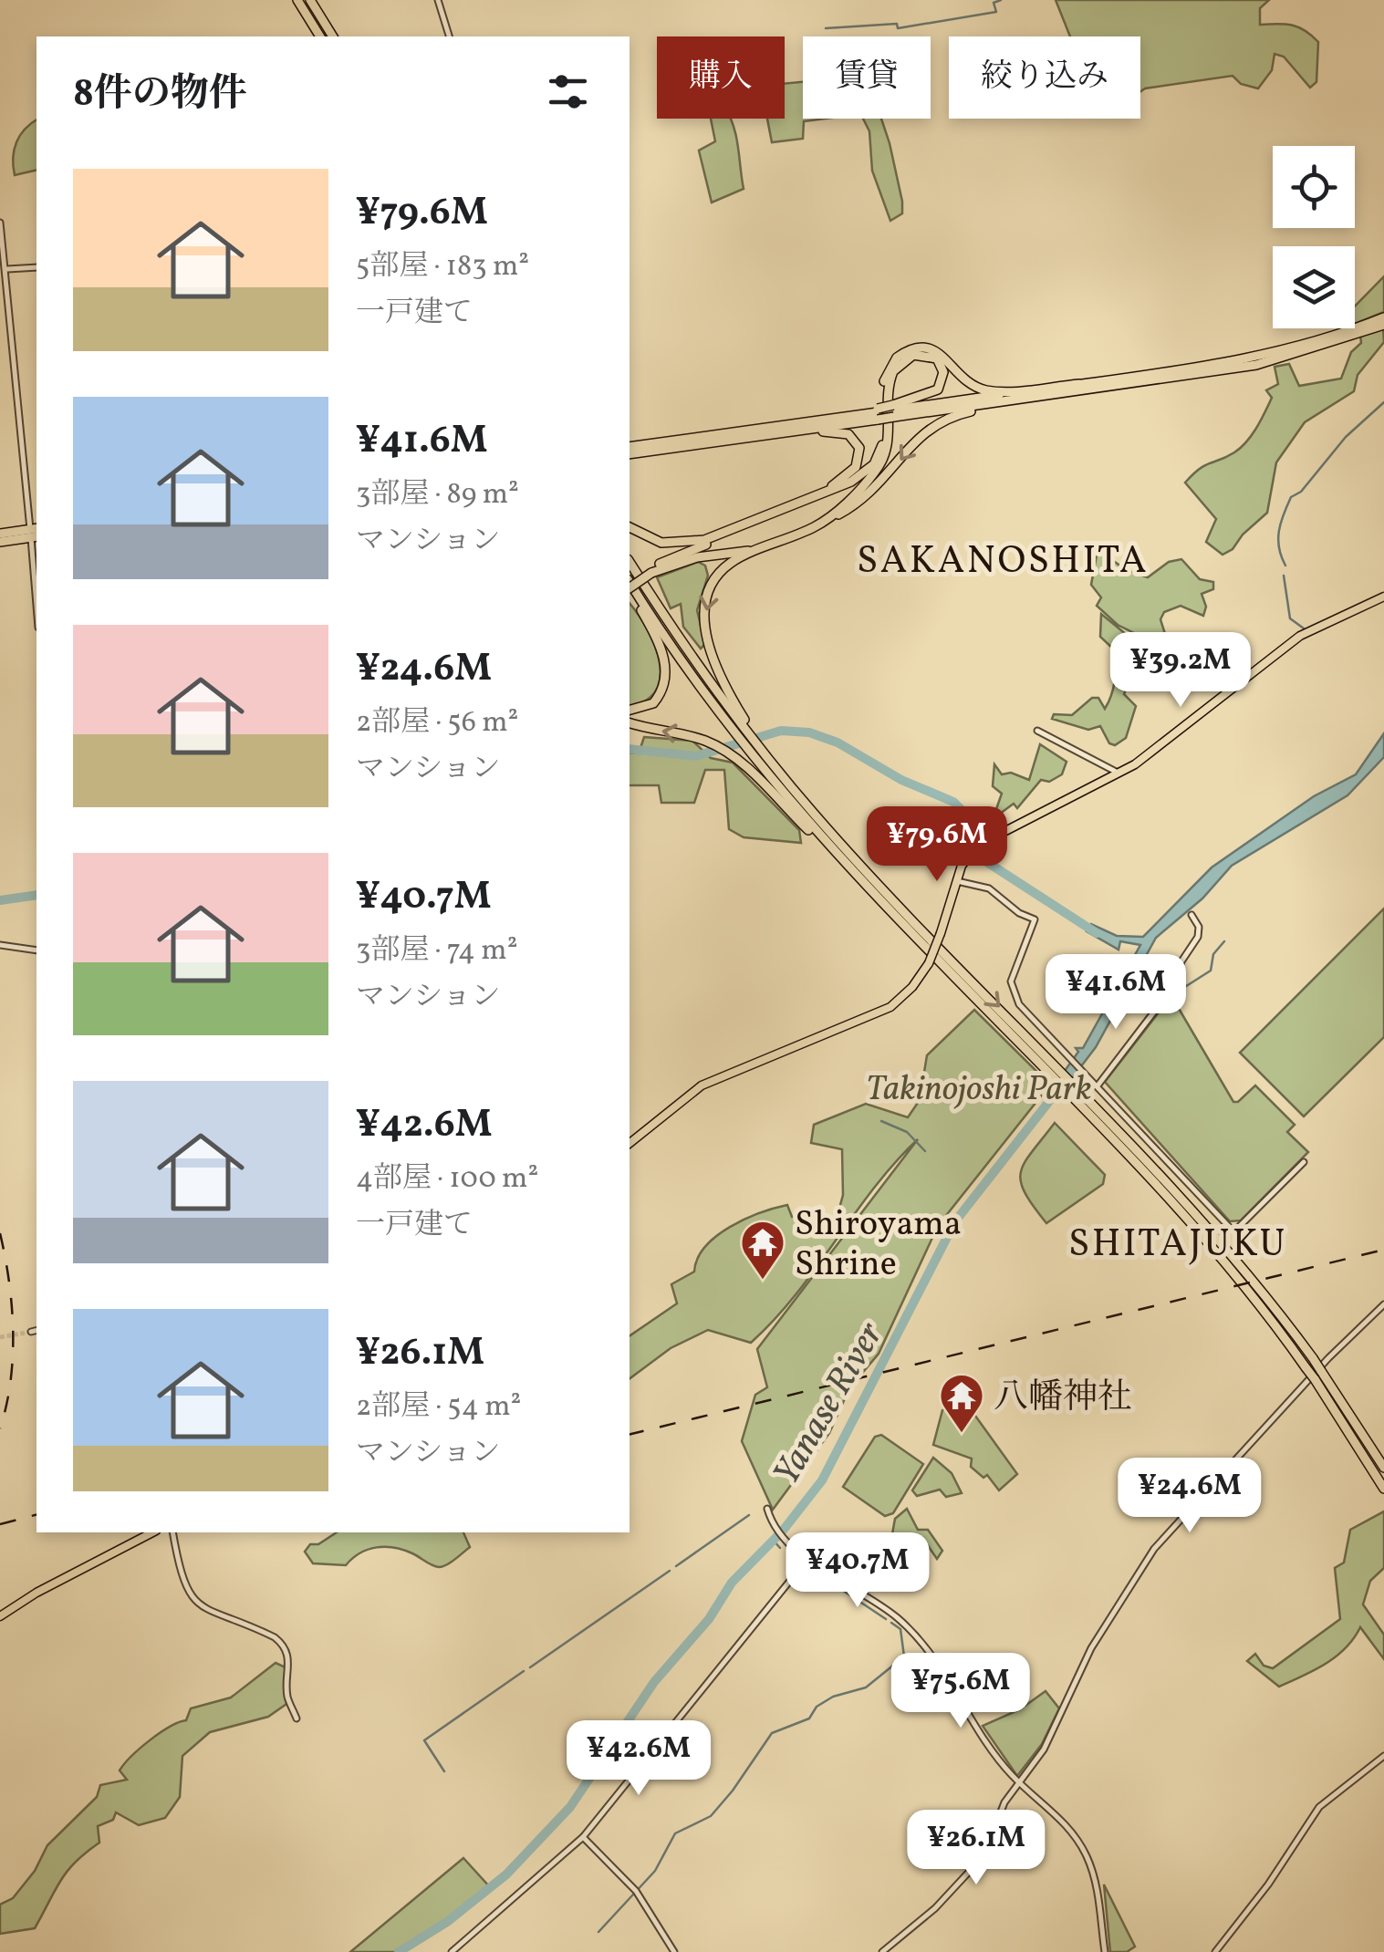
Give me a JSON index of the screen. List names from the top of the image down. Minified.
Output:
{"districts":["SAKANOSHITA","SHITAJUKU"],"water":["Yanase River"],"parks":["Takinojoshi Park"],"places":{"temple":["Shiroyama Shrine","八幡神社"]},"page":{"chip":["購入","賃貸","絞り込み"],"heading":"8件の物件","list":[{"name":"¥79.6M","note":"5部屋 · 183 m² · 一戸建て"},{"name":"¥41.6M","note":"3部屋 · 89 m² · マンション"},{"name":"¥24.6M","note":"2部屋 · 56 m² · マンション"},{"name":"¥40.7M","note":"3部屋 · 74 m² · マンション"},{"name":"¥42.6M","note":"4部屋 · 100 m² · 一戸建て"},{"name":"¥26.1M","note":"2部屋 · 54 m² · マンション"}],"price":["¥39.2M","¥79.6M","¥41.6M","¥24.6M","¥40.7M","¥75.6M","¥42.6M","¥26.1M"]}}
